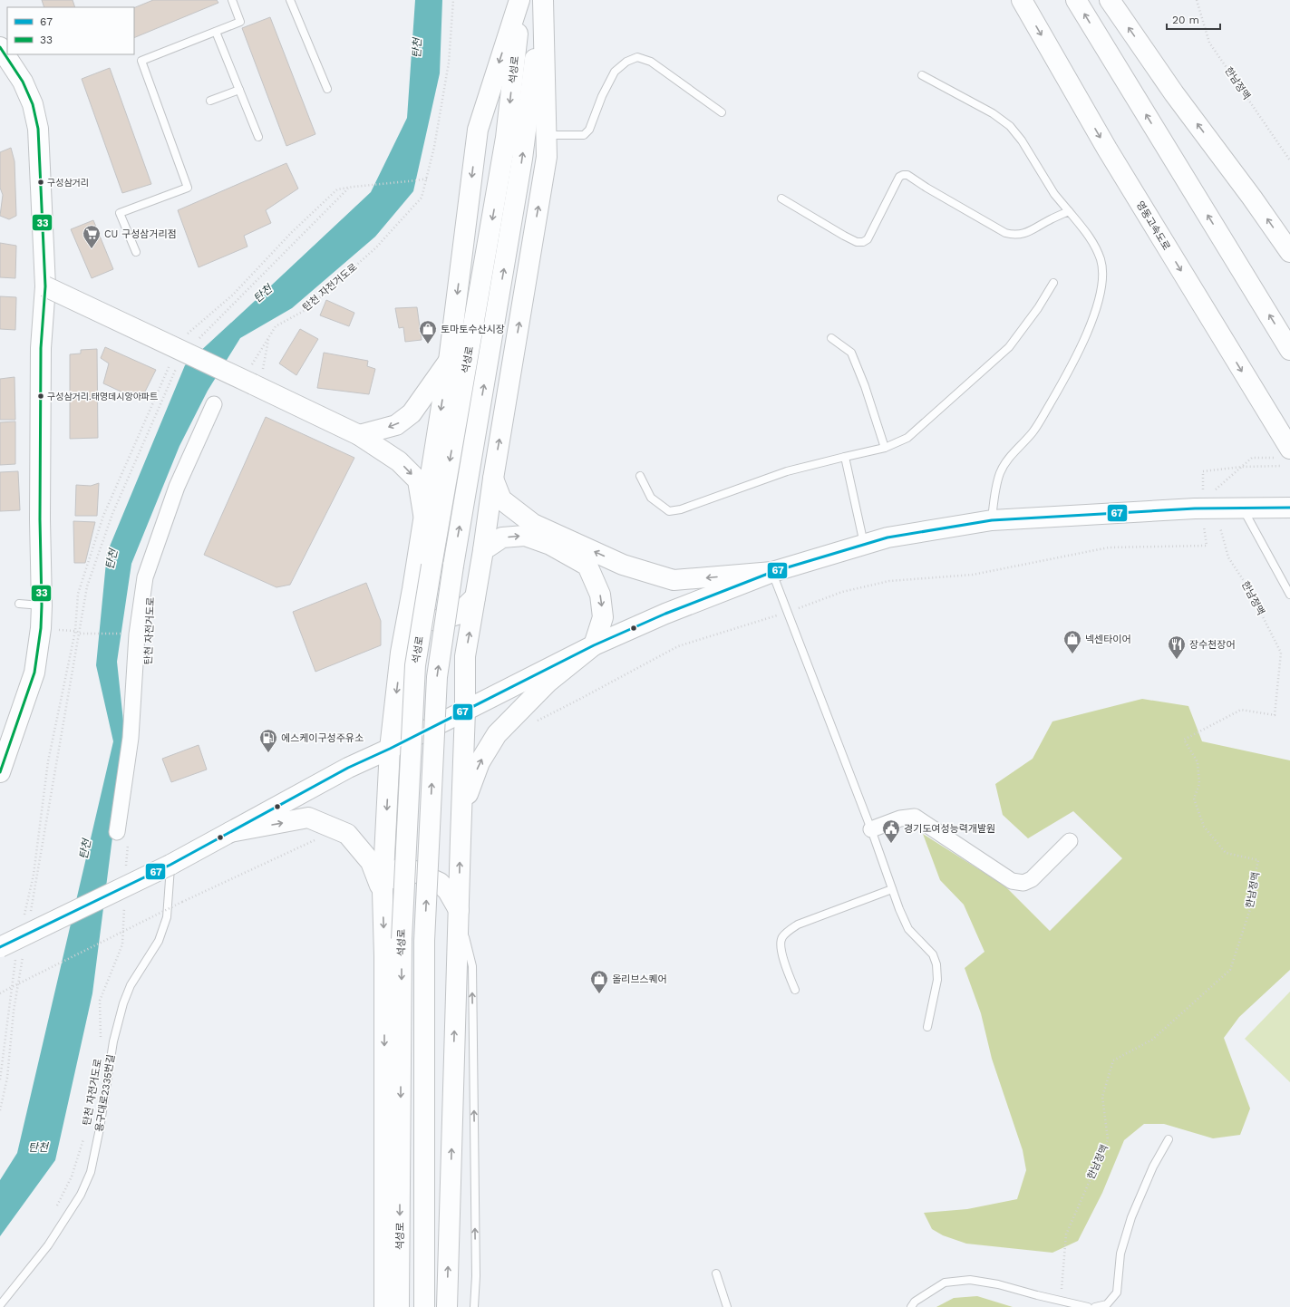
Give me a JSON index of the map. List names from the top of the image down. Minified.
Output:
{"streets":{"main road":["석성로","영동고속도로"],"lane":["용구대로2335번길"],"path":["한남정맥","탄천 자전거도로"]},"crossings":[["한남정맥","영동고속도로"]],"water":["탄천"],"places":{"other":["구성삼거리","구성삼거리.태영데시앙아파트"],"supermarket":["CU 구성삼거리점"],"shop":["토마토수산시장","넥센타이어","올리브스퀘어"],"restaurant":["장수천장어"],"fuel station":["에스케이구성주유소"],"public building":["경기도여성능력개발원"]},"lines":["transit line 33","transit line 67"],"legend":["67","33"],"scale_bar":"20 m"}
